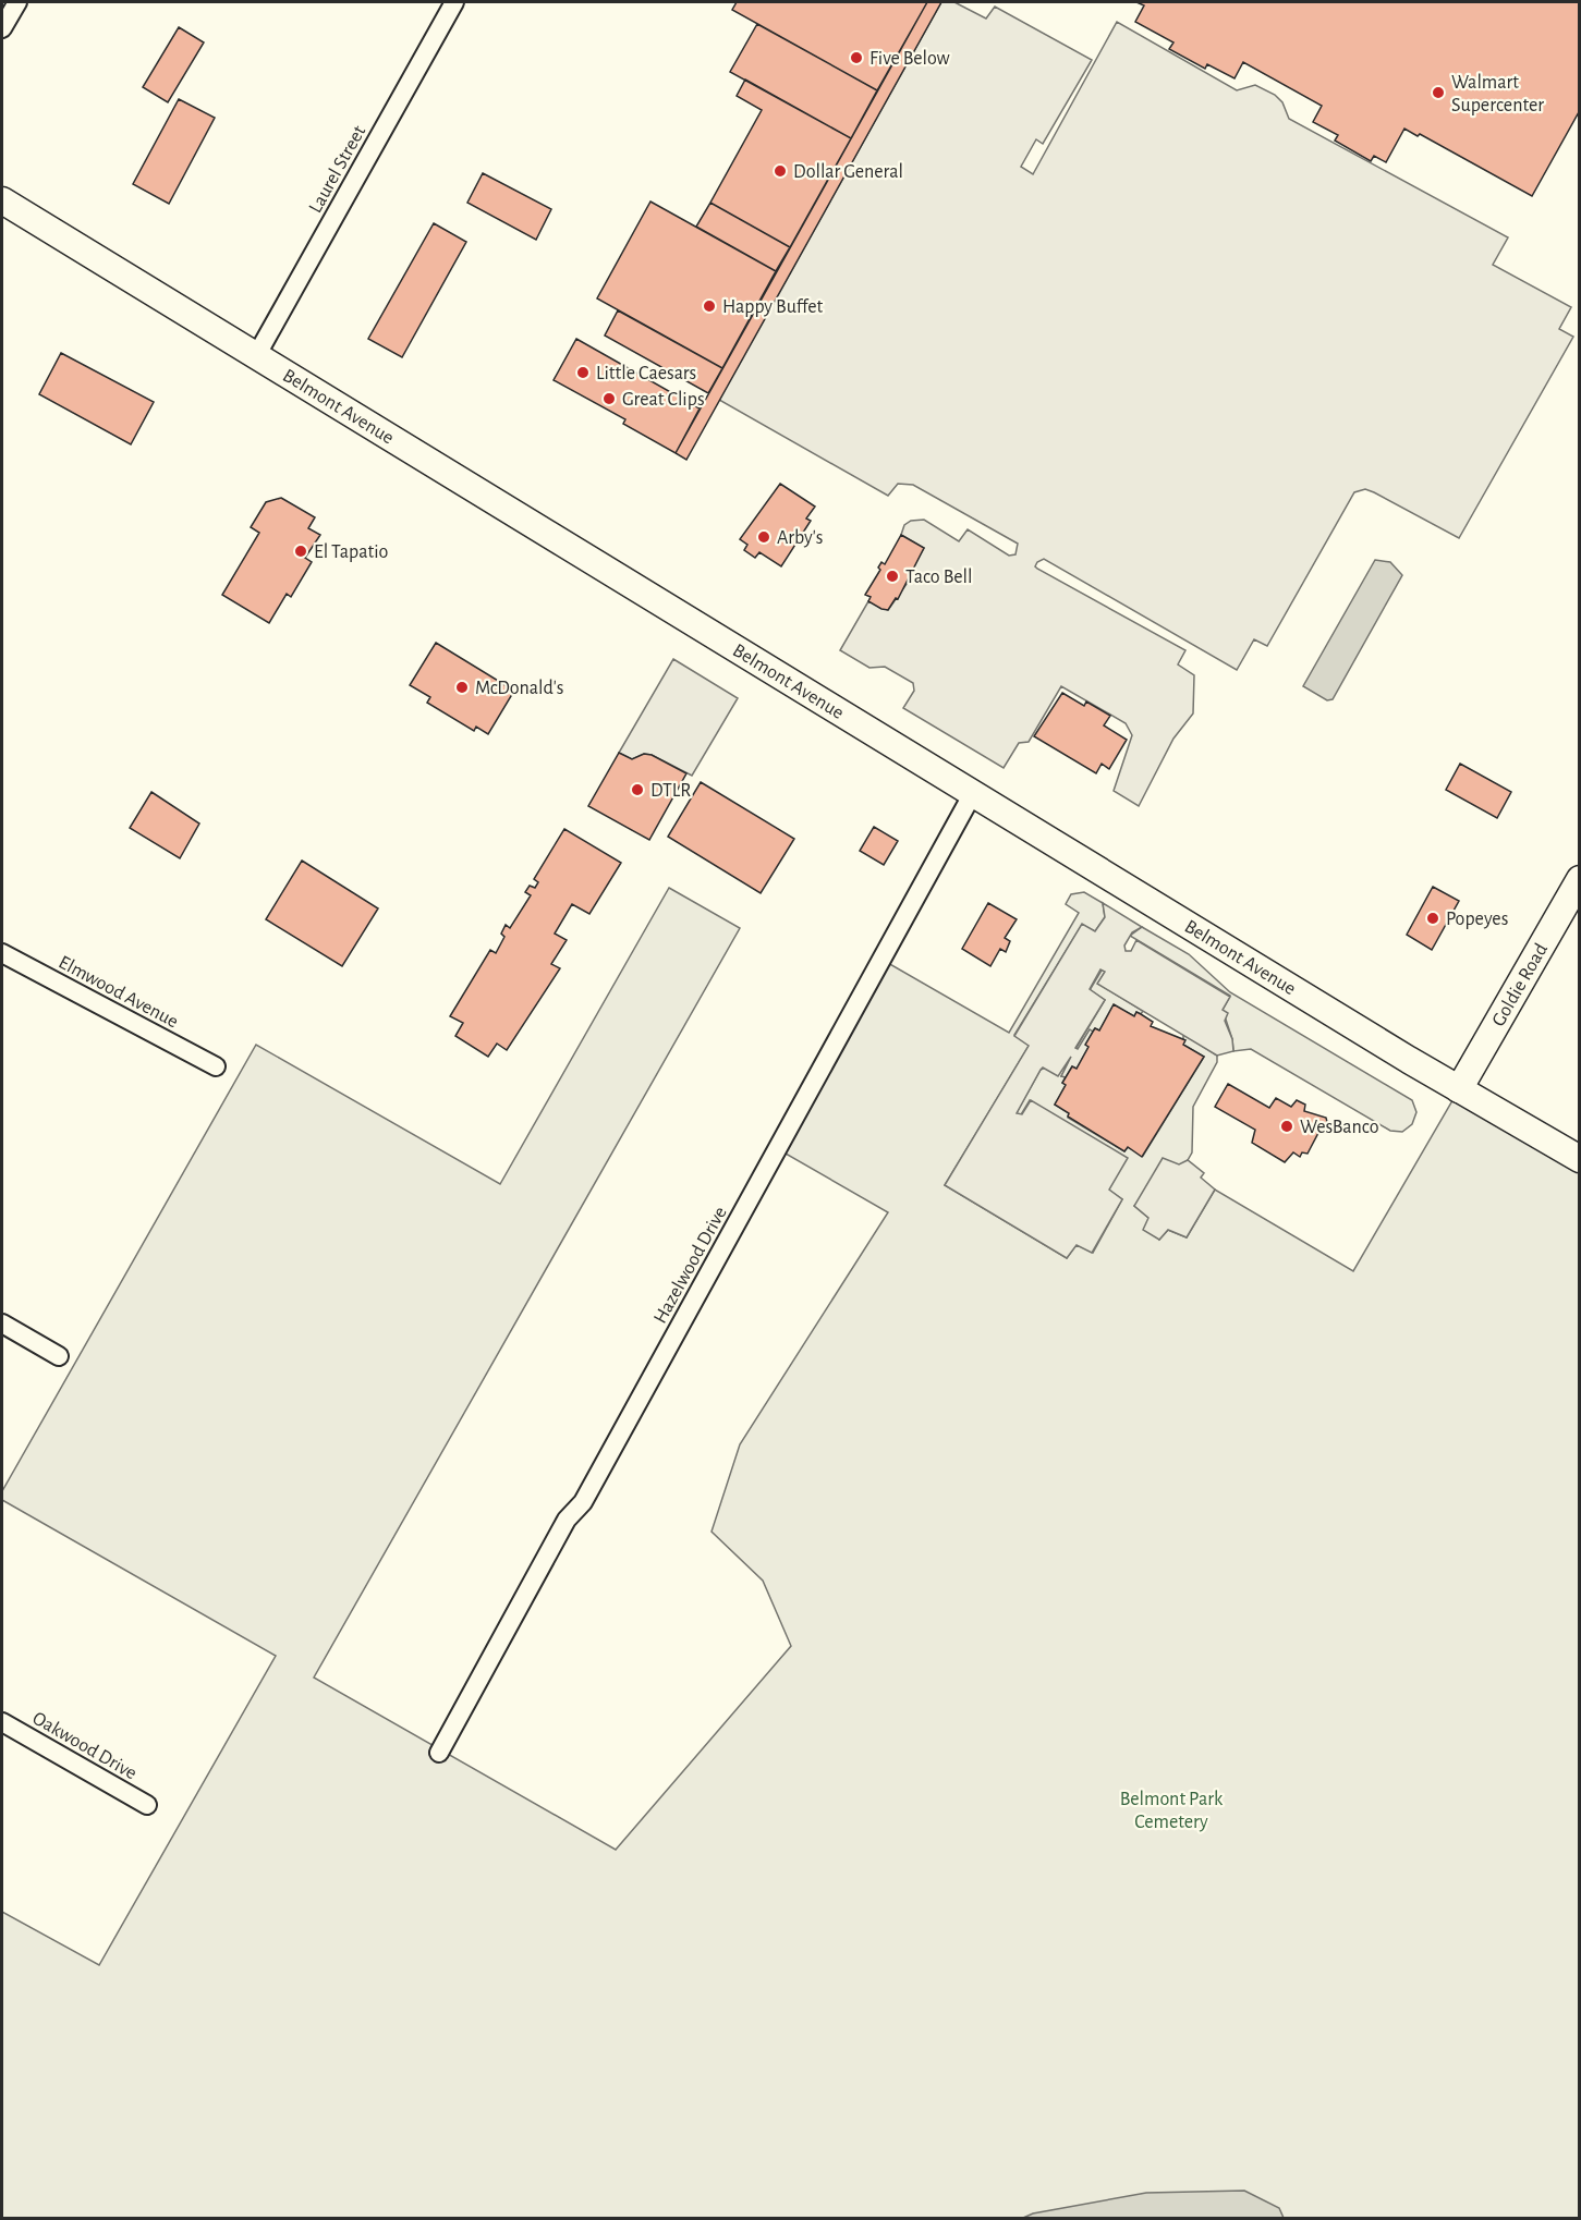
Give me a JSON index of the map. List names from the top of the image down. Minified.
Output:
{"streets":{"main road":["Belmont Avenue","Goldie Road"],"street":["Laurel Street","Elmwood Avenue","Hazelwood Drive","Oakwood Drive"]},"crossings":[["Laurel Street","Belmont Avenue"],["Belmont Avenue","Goldie Road"],["Belmont Avenue","Hazelwood Drive"]],"parks":["Belmont Park Cemetery"],"places":["Five Below","Walmart Supercenter","Dollar General","Happy Buffet","Little Caesars","Great Clips","Arby's","El Tapatio","Taco Bell","McDonald's","DTLR","Popeyes","WesBanco"]}
